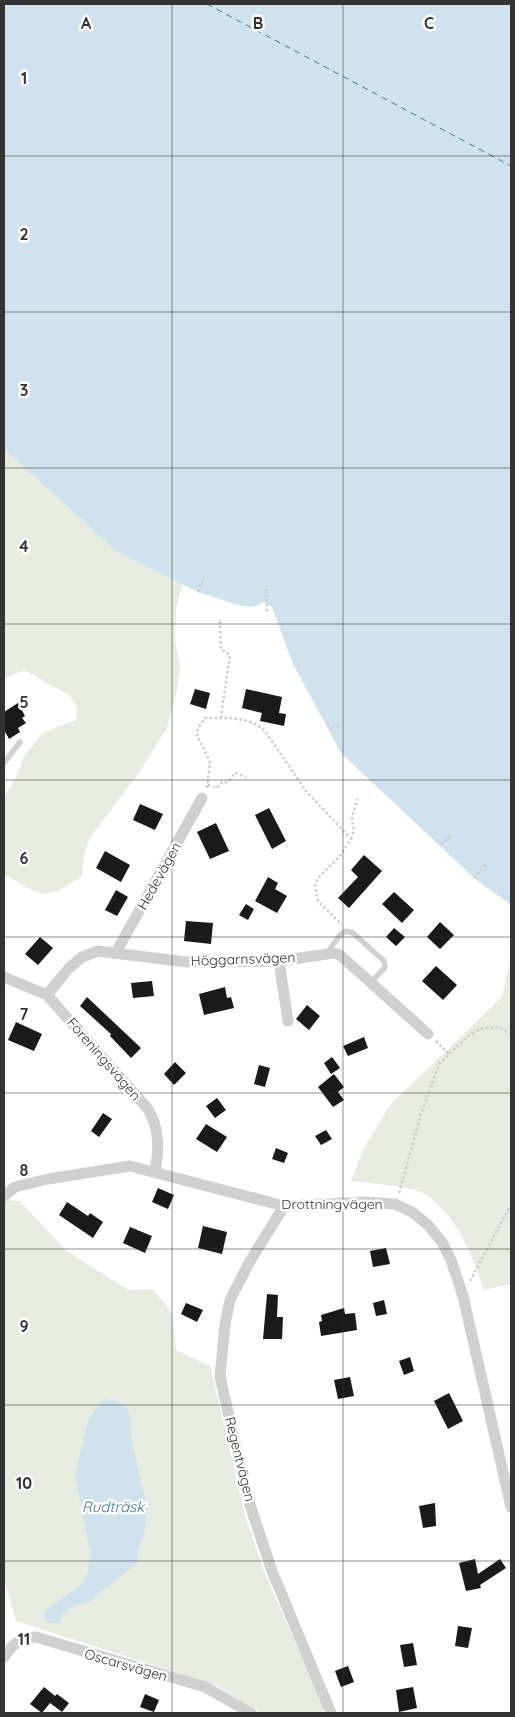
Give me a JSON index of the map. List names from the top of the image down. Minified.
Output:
{"streets":{"street":["Hedevägen","Höggarnsvägen","Föreningsvägen","Drottningvägen","Regentvägen","Oscarsvägen"]},"crossings":[["Hedevägen","Höggarnsvägen"],["Höggarnsvägen","Föreningsvägen"],["Föreningsvägen","Drottningvägen"],["Drottningvägen","Regentvägen"]],"water":["Rudträsk"],"grid":{"columns":["A","B","C"],"rows":["1","2","3","4","5","6","7","8","9","10","11"]}}
